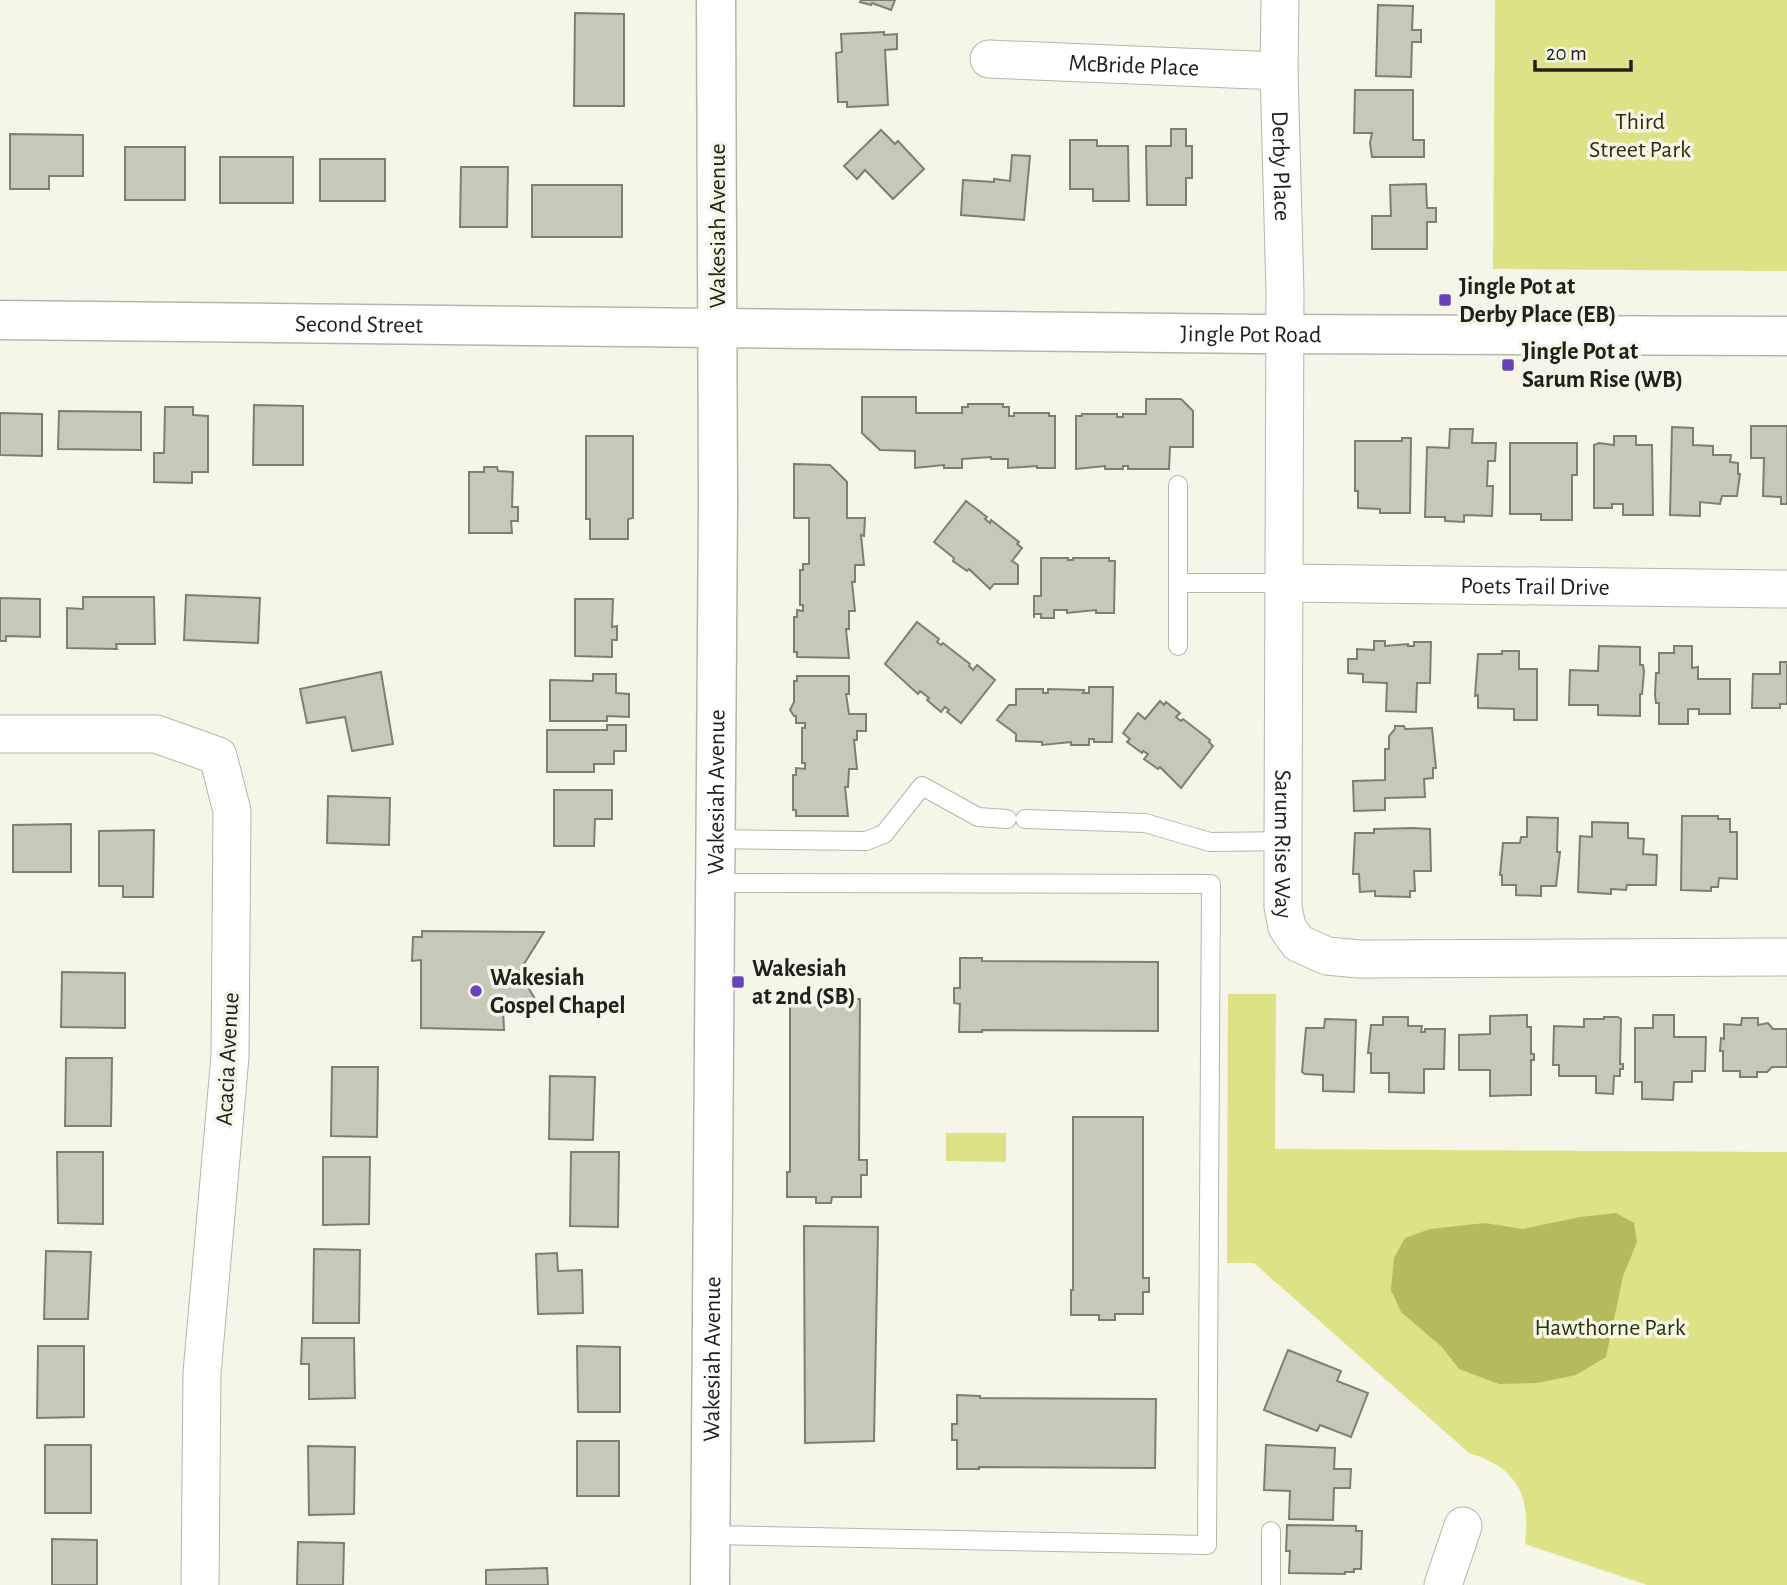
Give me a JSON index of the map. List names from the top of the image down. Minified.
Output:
{"streets":{"street":["McBride Place","Derby Place","Wakesiah Avenue","Second Street","Jingle Pot Road","Poets Trail Drive","Sarum Rise Way","Acacia Avenue"]},"crossings":[["McBride Place","Derby Place"],["Derby Place","Jingle Pot Road"],["Derby Place","Sarum Rise Way"],["Wakesiah Avenue","Second Street"],["Wakesiah Avenue","Jingle Pot Road"],["Second Street","Jingle Pot Road"],["Jingle Pot Road","Sarum Rise Way"],["Poets Trail Drive","Sarum Rise Way"]],"parks":["Third Street Park","Hawthorne Park"],"places":{"transit":["Jingle Pot at Derby Place (EB)","Jingle Pot at Sarum Rise (WB)","Wakesiah at 2nd (SB)"],"other":["Wakesiah Gospel Chapel"]},"scale_bar":"20 m"}
